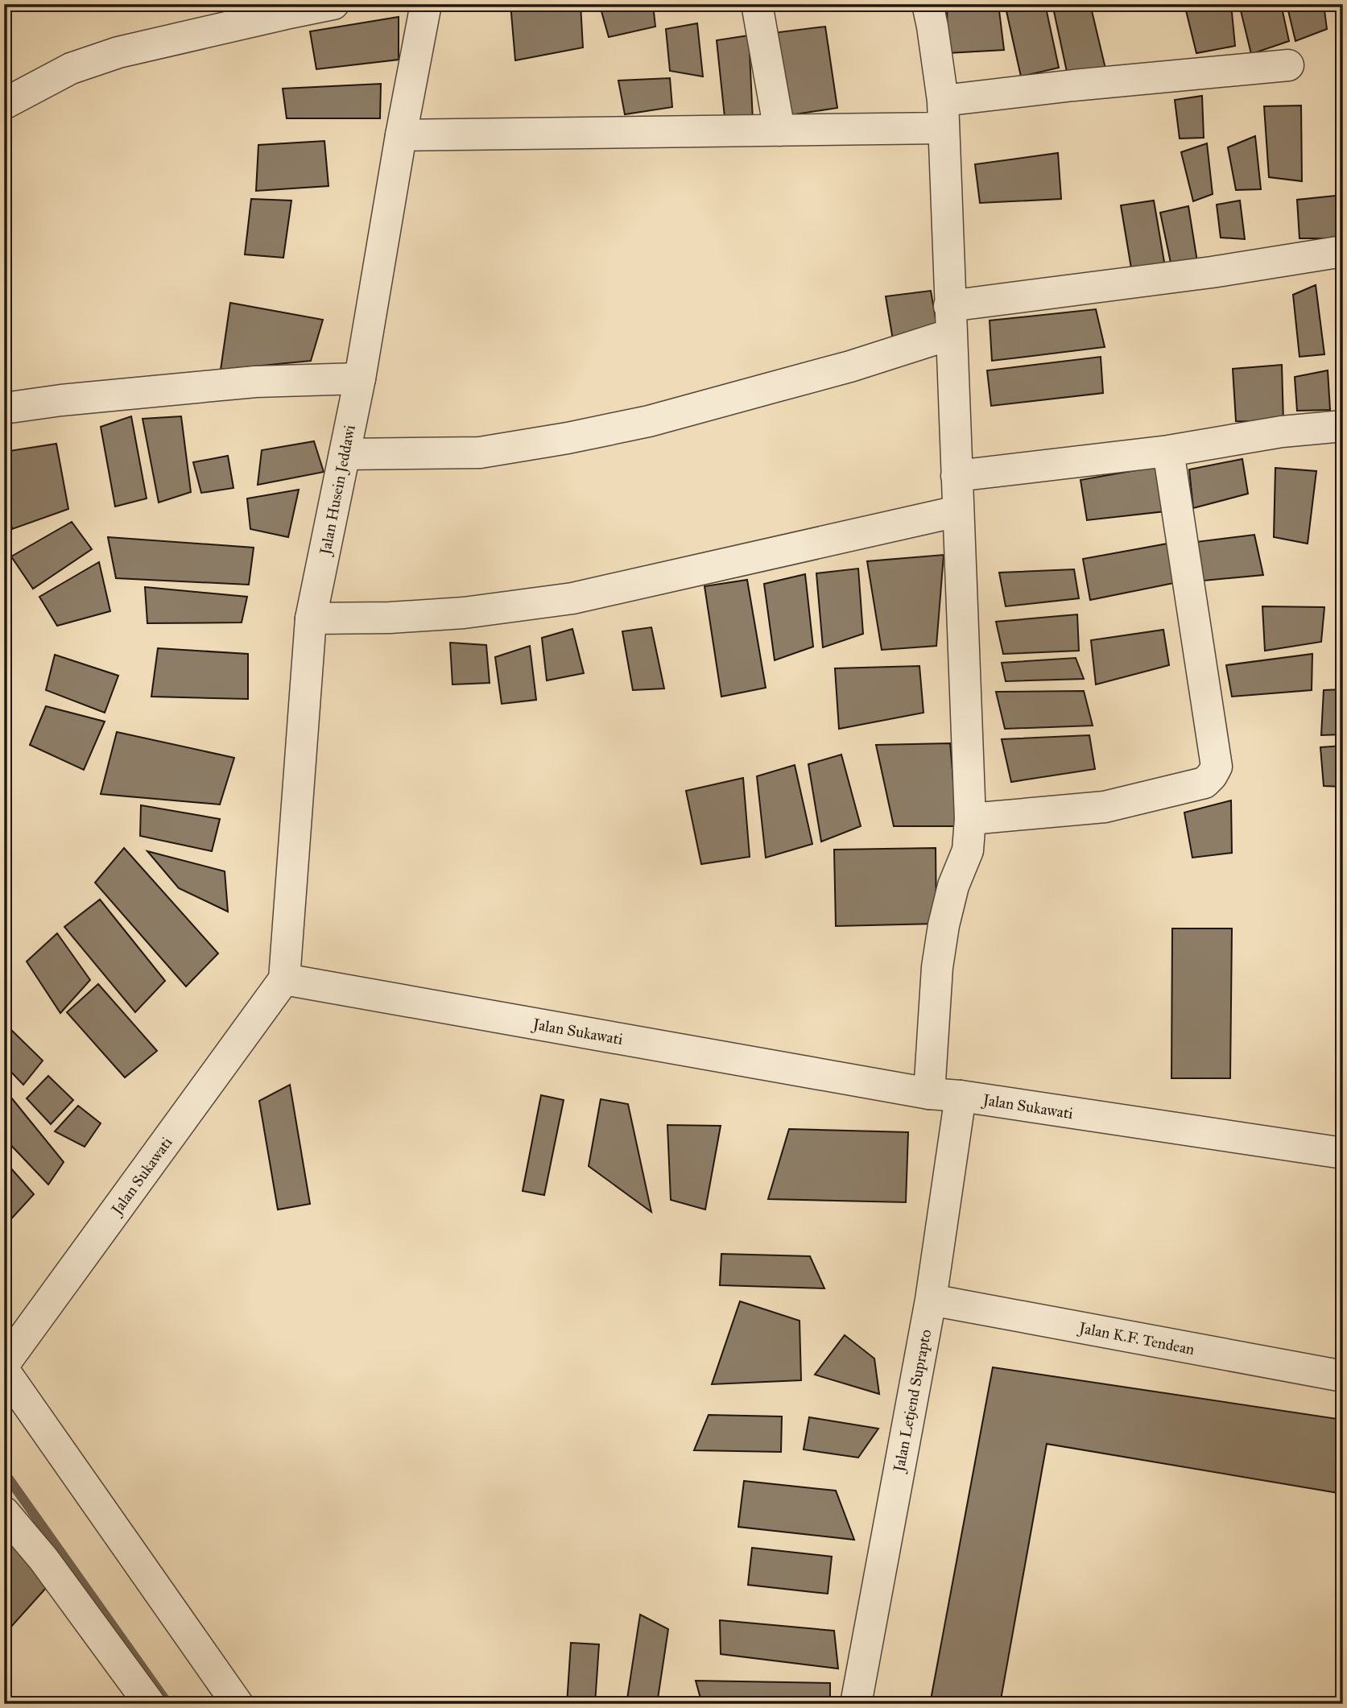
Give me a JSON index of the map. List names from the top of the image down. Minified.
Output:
{"streets":{"street":["Jalan Husein Jeddawi","Jalan Sukawati","Jalan K.F. Tendean","Jalan Letjend Suprapto"]},"crossings":[["Jalan Husein Jeddawi","Jalan Sukawati"],["Jalan Sukawati","Jalan Letjend Suprapto"],["Jalan K.F. Tendean","Jalan Letjend Suprapto"]]}
